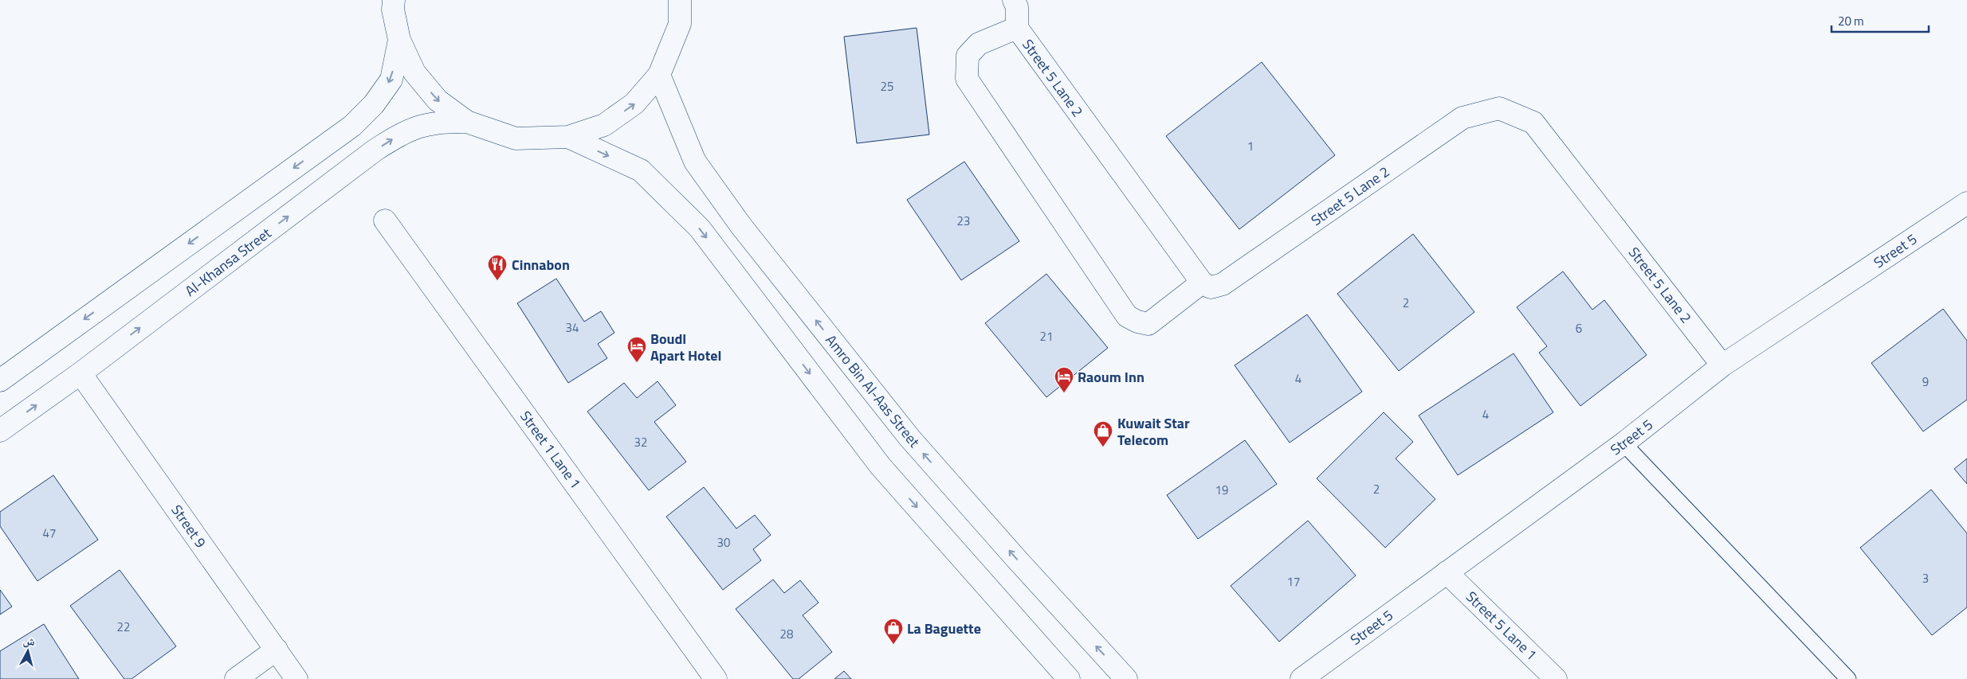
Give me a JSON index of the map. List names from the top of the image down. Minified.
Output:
{"streets":{"street":["Street 5 Lane 2","Street 5","Al-Khansa Street","Amro Bin Al-Aas Street","Street 1 Lane 1","Street 9","Street 5 Lane 1"]},"crossings":[["Street 5 Lane 2","Street 5"],["Street 5","Street 5 Lane 1"],["Al-Khansa Street","Street 9"]],"places":{"restaurant":["Cinnabon"],"hotel":["Boudl Apart Hotel","Raoum Inn"],"shop":["Kuwait Star Telecom","La Baguette"]},"house_numbers":["25","1","23","2","34","6","21","4","9","4","32","2","19","47","30","3","17","22","28"],"scale_bar":"20 m","north":"top"}
